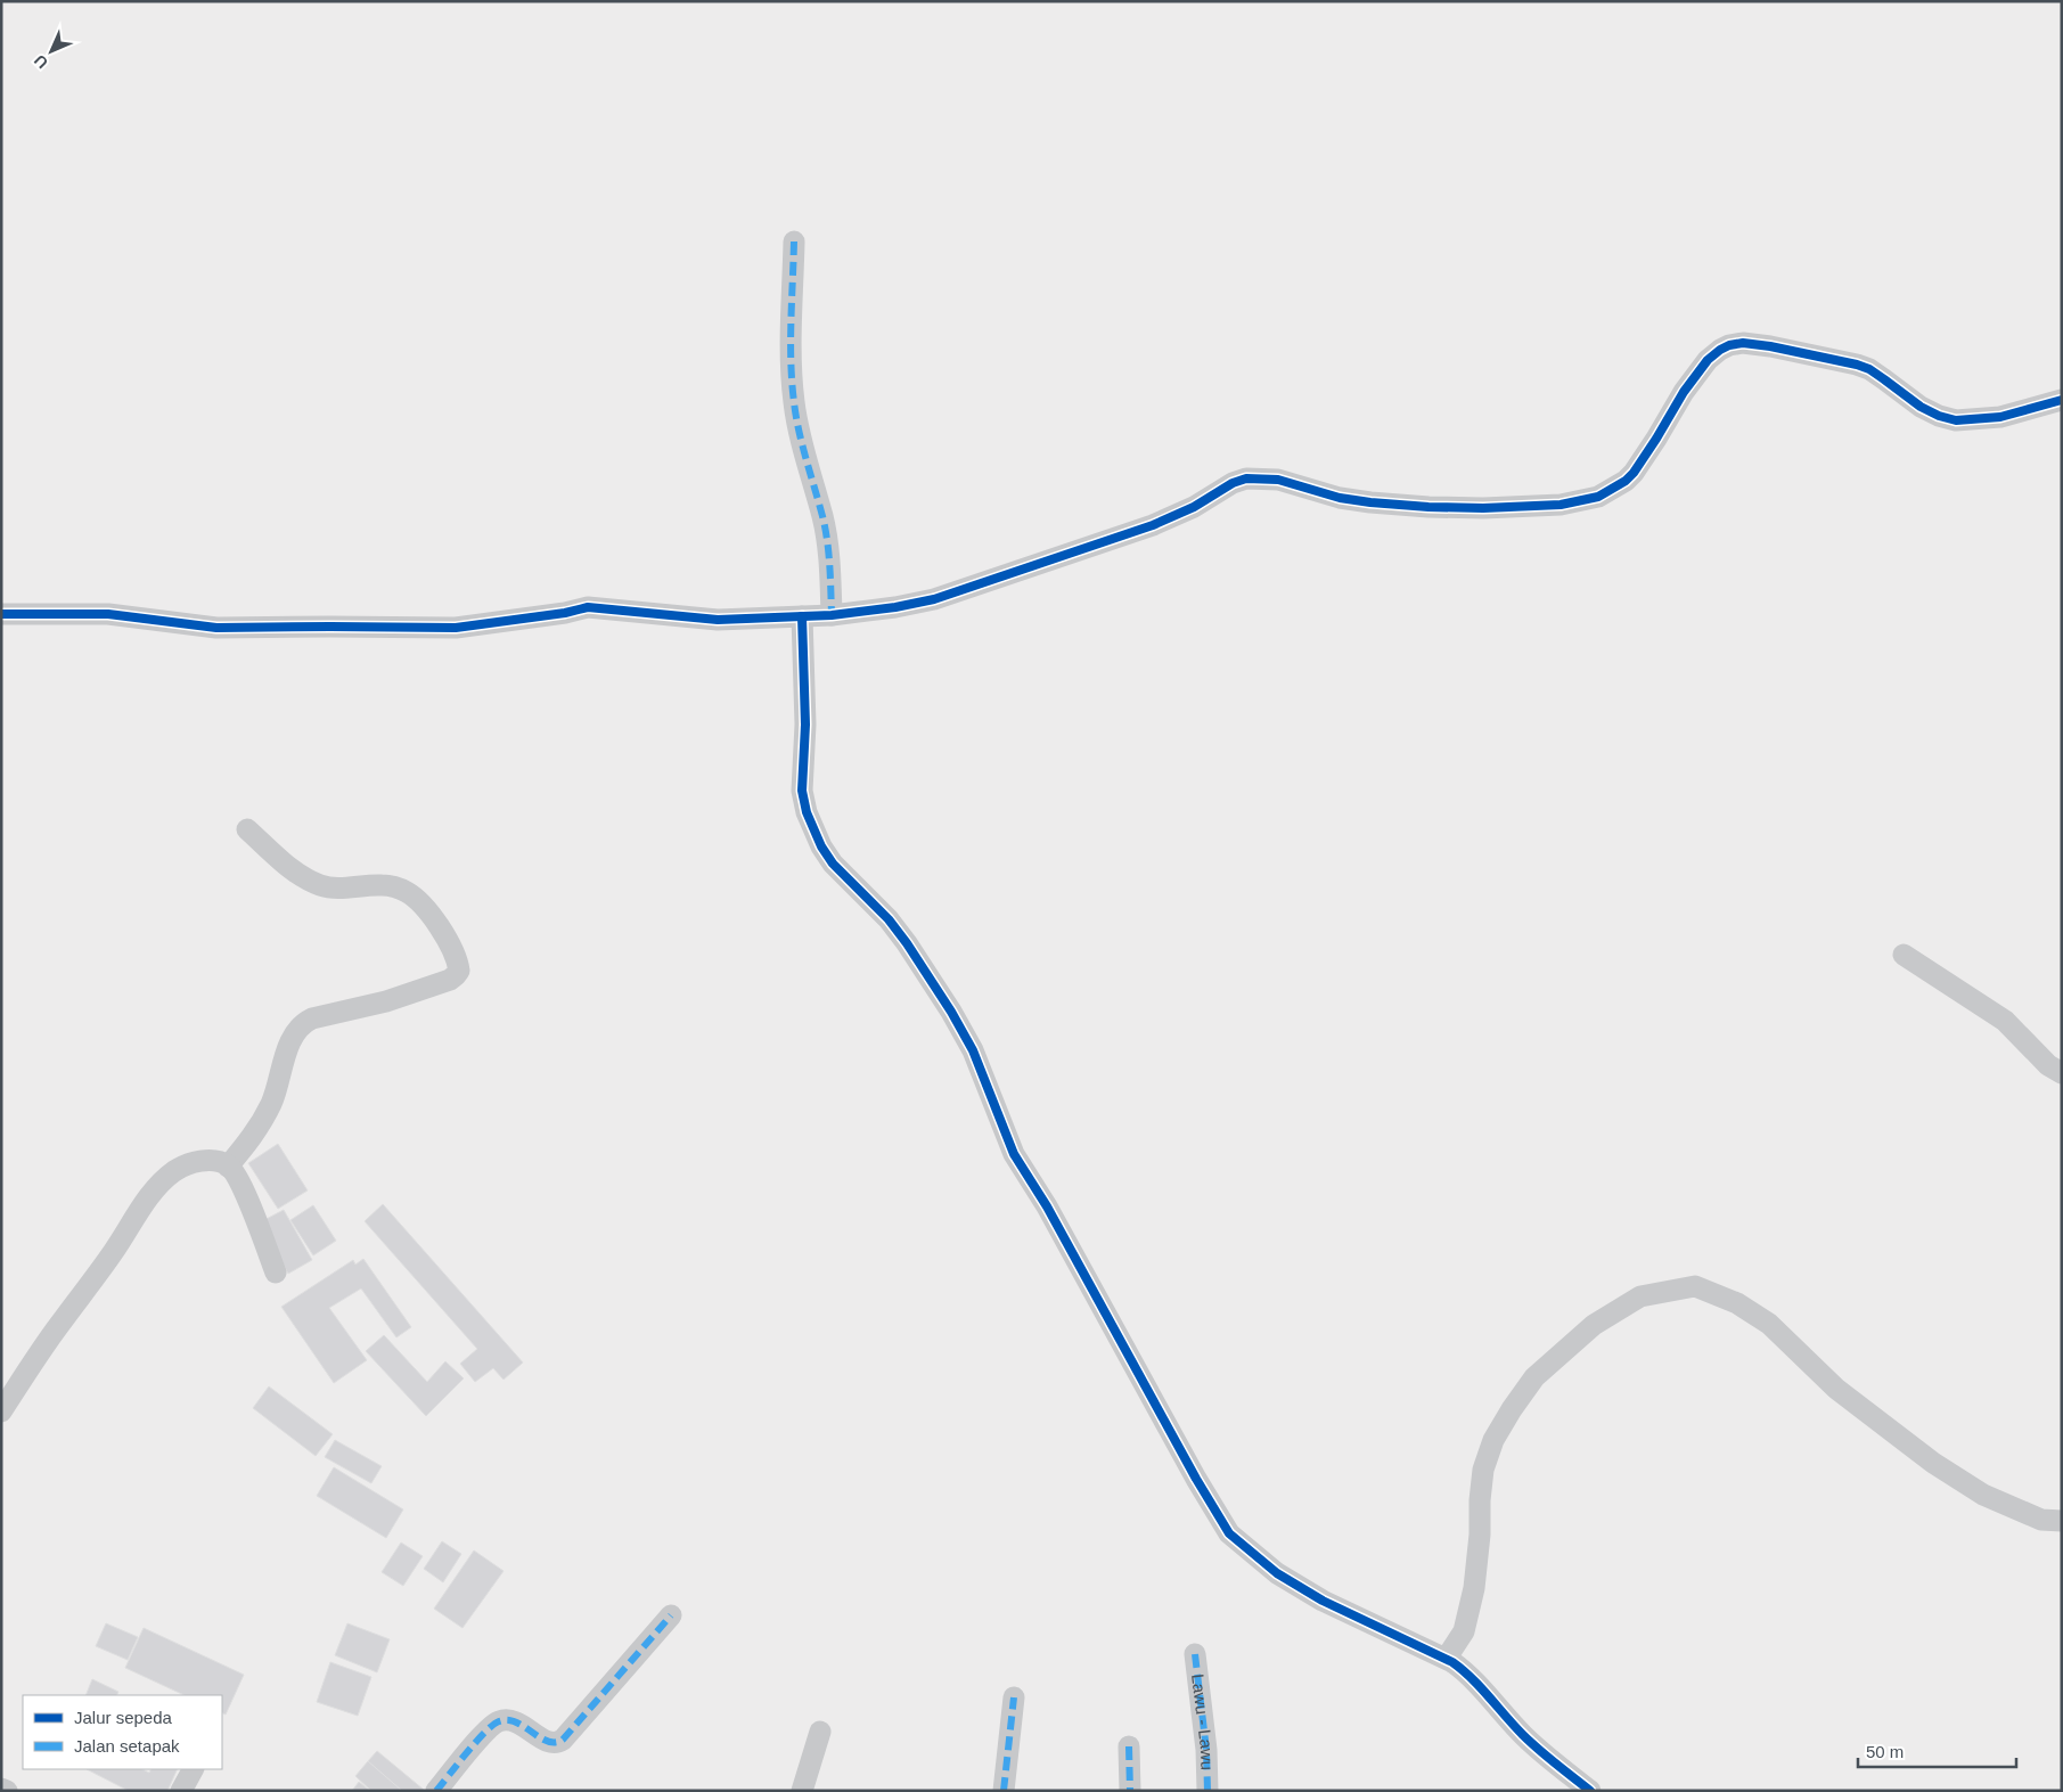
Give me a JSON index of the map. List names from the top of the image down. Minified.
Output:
{"streets":{"street":["Lawu - Lawu"]},"legend":["Jalur sepeda","Jalan setapak"],"scale_bar":"50 m","north":"bottom left"}
